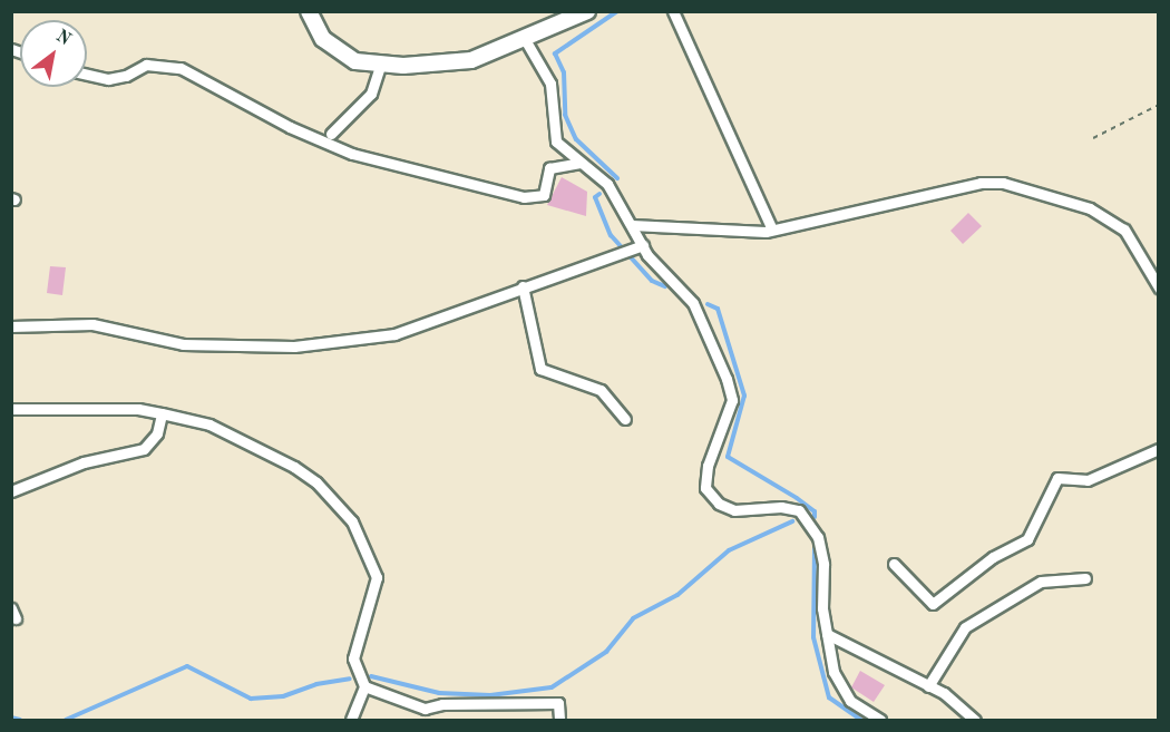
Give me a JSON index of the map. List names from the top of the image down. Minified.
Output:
{"north":"top right"}
